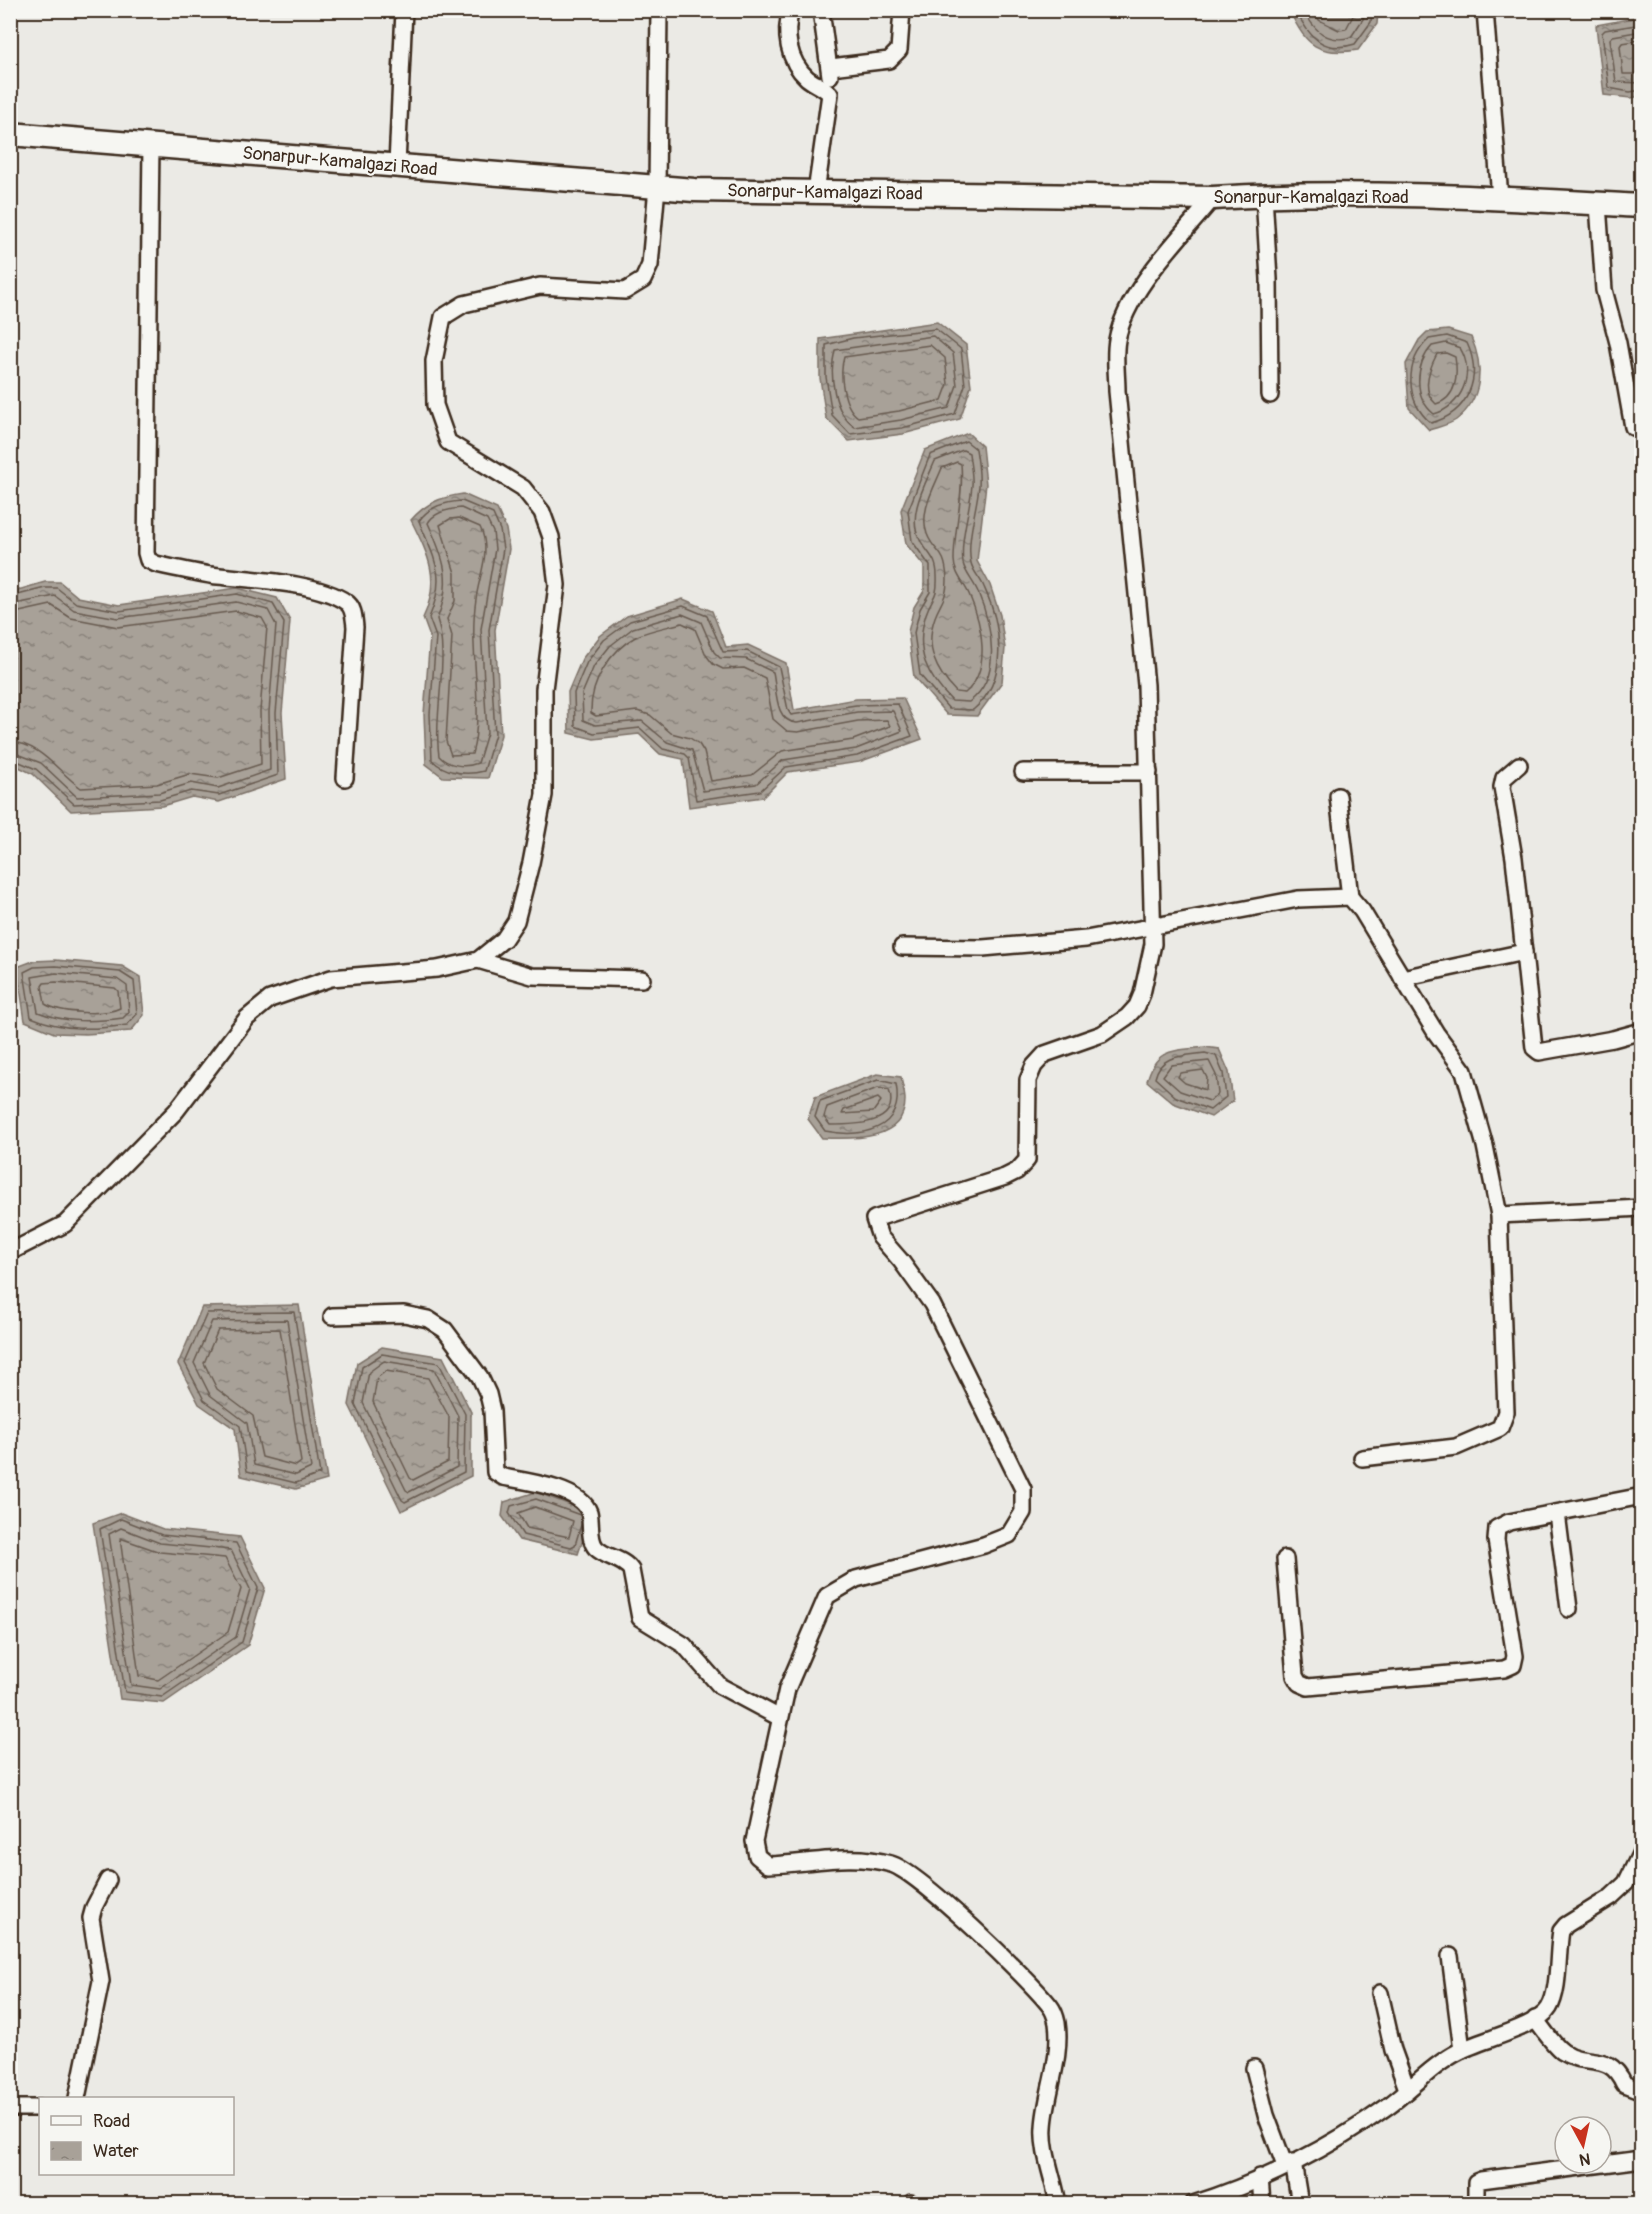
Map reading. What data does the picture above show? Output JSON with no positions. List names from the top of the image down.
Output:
{
  "streets": {
    "main road": ["Sonarpur-Kamalgazi Road"]
  },
  "legend": ["Road", "Water"],
  "north": "bottom"
}
